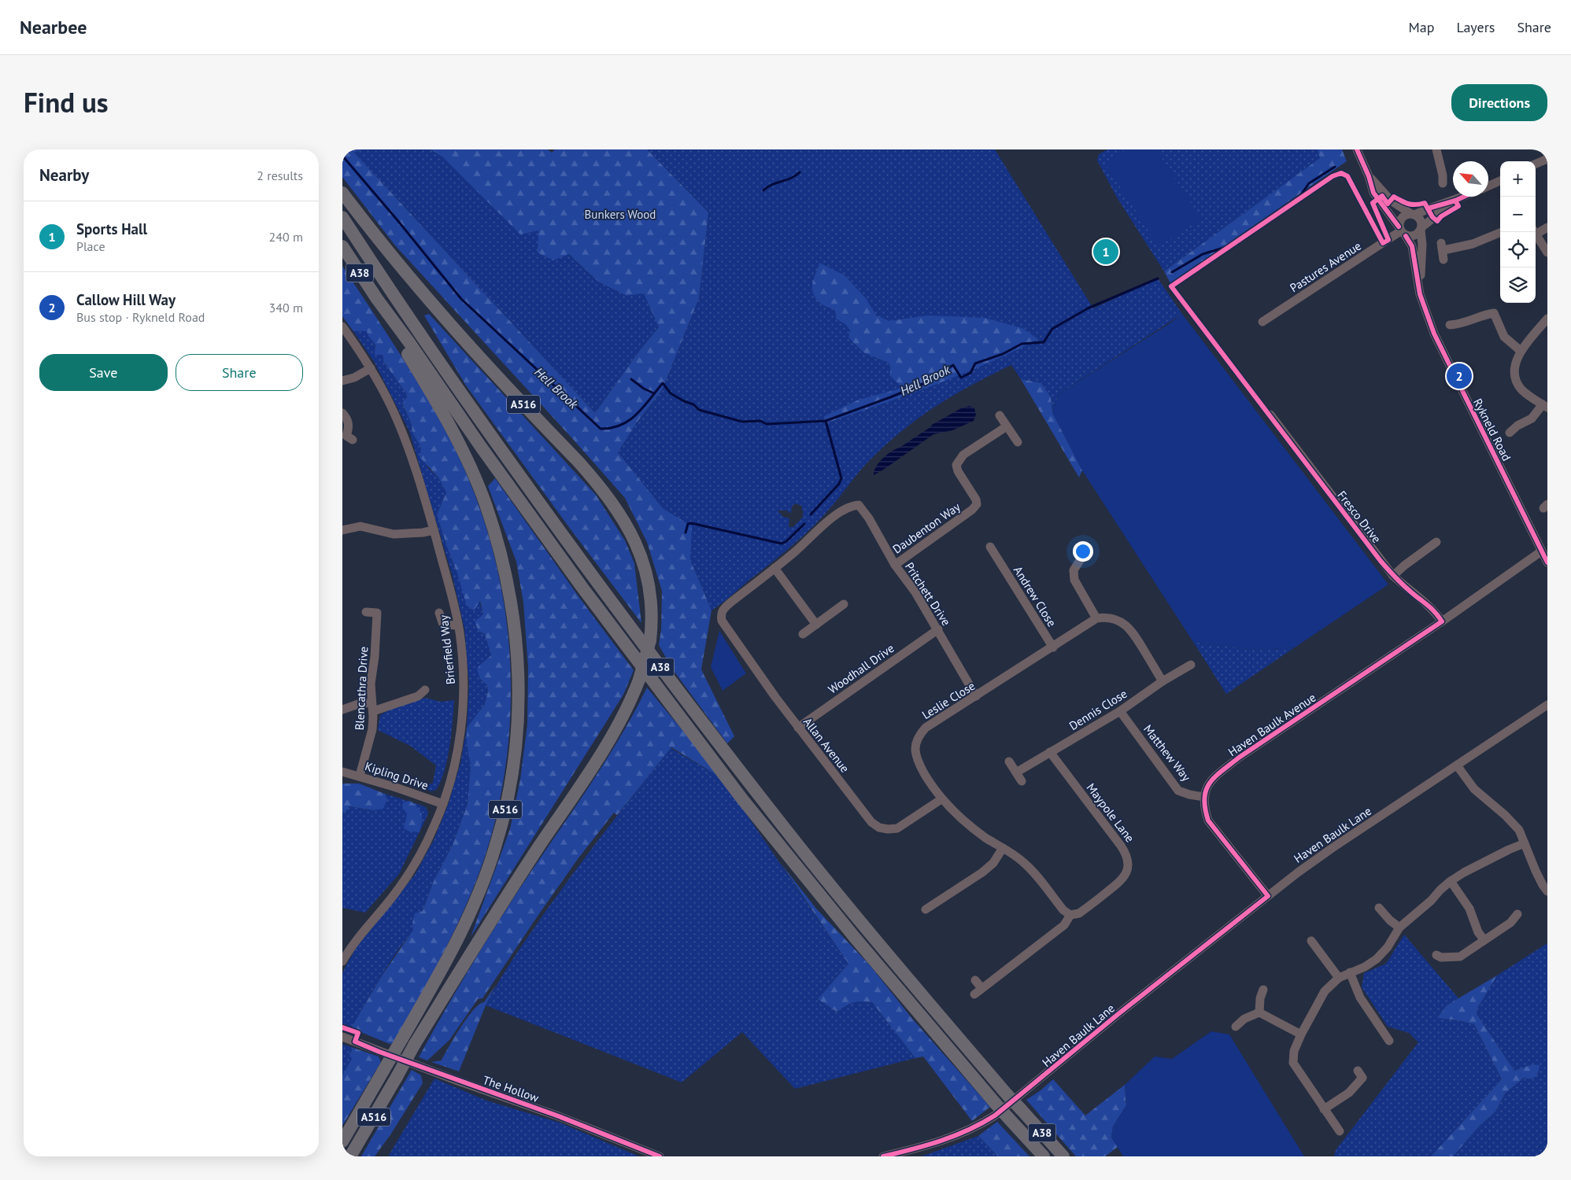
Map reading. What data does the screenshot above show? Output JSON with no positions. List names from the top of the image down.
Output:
{
  "streets": {
    "highway": ["A38", "A516"],
    "street": [
      "Pastures Avenue",
      "Rykneld Road",
      "Fresco Drive",
      "Daubenton Way",
      "Pritchett Drive",
      "Andrew Close",
      "Brierfield Way",
      "Woodhall Drive",
      "Blencathra Drive",
      "Leslie Close",
      "Dennis Close",
      "Haven Baulk Avenue",
      "Allan Avenue",
      "Matthew Way",
      "Kipling Drive",
      "Maypole Lane",
      "Haven Baulk Lane",
      "The Hollow"
    ]
  },
  "crossings": [
    ["Pastures Avenue", "Rykneld Road"],
    ["A38", "A516"],
    ["Rykneld Road", "Haven Baulk Avenue"],
    ["Fresco Drive", "Haven Baulk Avenue"],
    ["Daubenton Way", "Pritchett Drive"],
    ["Pritchett Drive", "Woodhall Drive"],
    ["Pritchett Drive", "Leslie Close"],
    ["Pritchett Drive", "Allan Avenue"],
    ["Andrew Close", "Leslie Close"],
    ["Brierfield Way", "Kipling Drive"],
    ["Woodhall Drive", "Allan Avenue"],
    ["Blencathra Drive", "Kipling Drive"],
    ["Leslie Close", "Allan Avenue"],
    ["Leslie Close", "Maypole Lane"],
    ["Dennis Close", "Matthew Way"],
    ["Dennis Close", "Maypole Lane"],
    ["Haven Baulk Avenue", "Matthew Way"]
  ],
  "water": ["Hell Brook"],
  "parks": ["Bunkers Wood"],
  "north": "top left",
  "page": {
    "header": "Nearbee",
    "nav": ["Map", "Layers", "Share"],
    "title": "Find us",
    "buttons": [
      "Directions",
      ["Save", "Share"]
    ],
    "heading": ["Nearby", "2 results"],
    "map_buttons": ["+", "−"],
    "list": [
      {
        "mark": "1",
        "name": "Sports Hall",
        "note": "Place",
        "value": "240 m"
      },
      {
        "mark": "2",
        "name": "Callow Hill Way",
        "note": "Bus stop · Rykneld Road",
        "value": "340 m"
      }
    ],
    "pins": ["1", "2"]
  }
}
